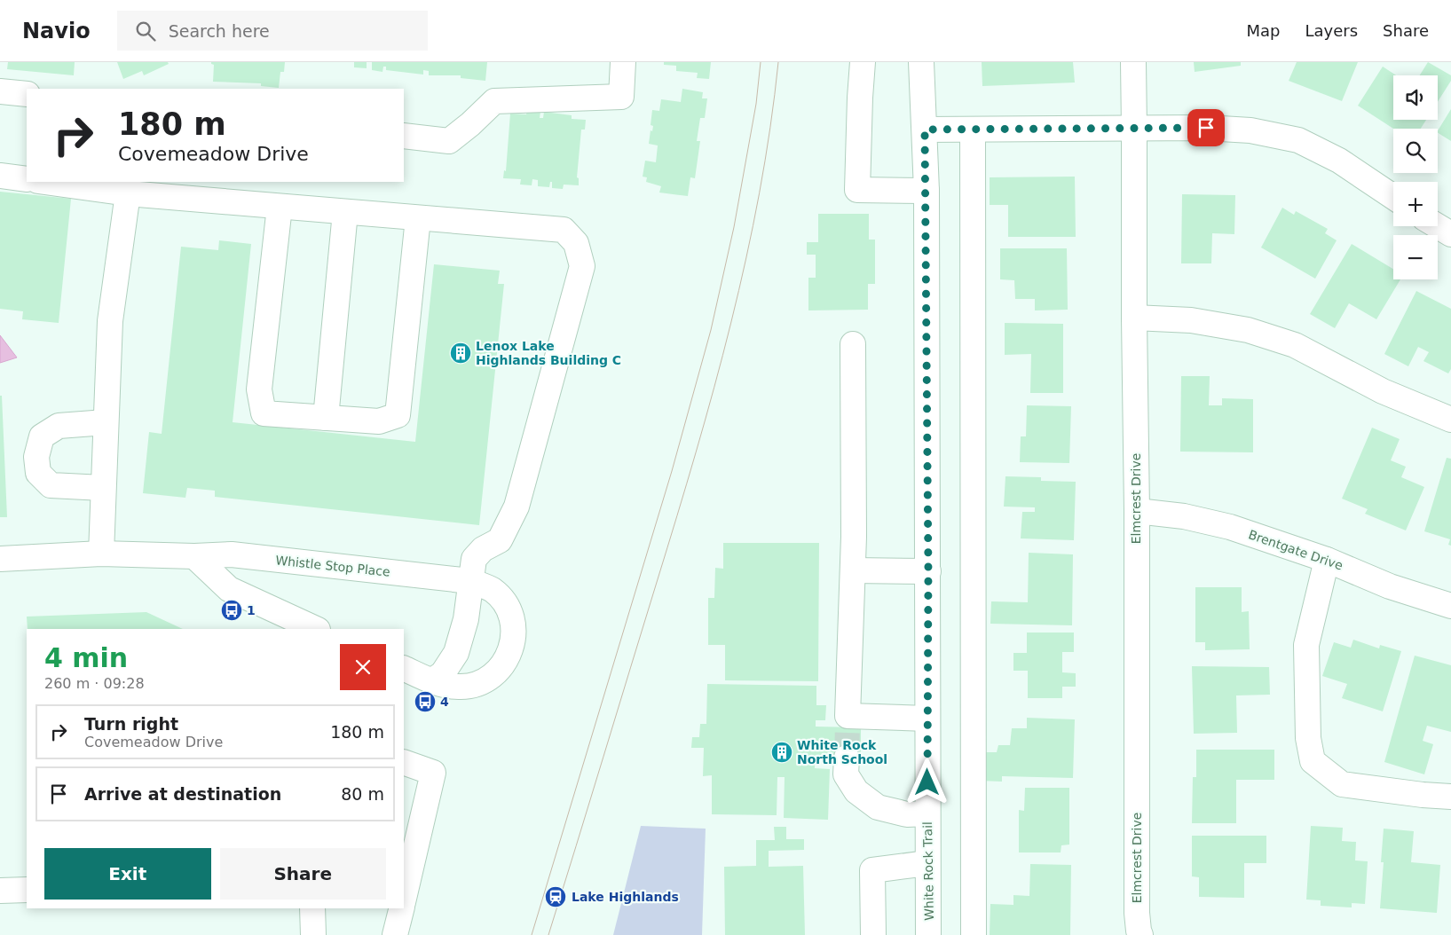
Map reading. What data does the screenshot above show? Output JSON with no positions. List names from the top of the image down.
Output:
{
  "streets": {
    "street": [
      "Elmcrest Drive",
      "Brentgate Drive",
      "Whistle Stop Place",
      "White Rock Trail"
    ]
  },
  "crossings": [
    ["Elmcrest Drive", "Brentgate Drive"]
  ],
  "places": {
    "building": ["Lenox Lake Highlands Building C", "White Rock North School"],
    "bus stop": ["1", "4"],
    "station": ["Lake Highlands"]
  },
  "page": {
    "header": "Navio",
    "search": "Search here",
    "nav": ["Map", "Layers", "Share"],
    "map_buttons": ["+", "−"],
    "turn": ["180 m", "Covemeadow Drive"],
    "heading": ["4 min", "260 m · 09:28"],
    "list": [
      {
        "name": "Turn right",
        "note": "Covemeadow Drive",
        "value": "180 m"
      },
      {
        "name": "Arrive at destination",
        "value": "80 m"
      }
    ],
    "buttons": ["Exit", "Share"]
  }
}
